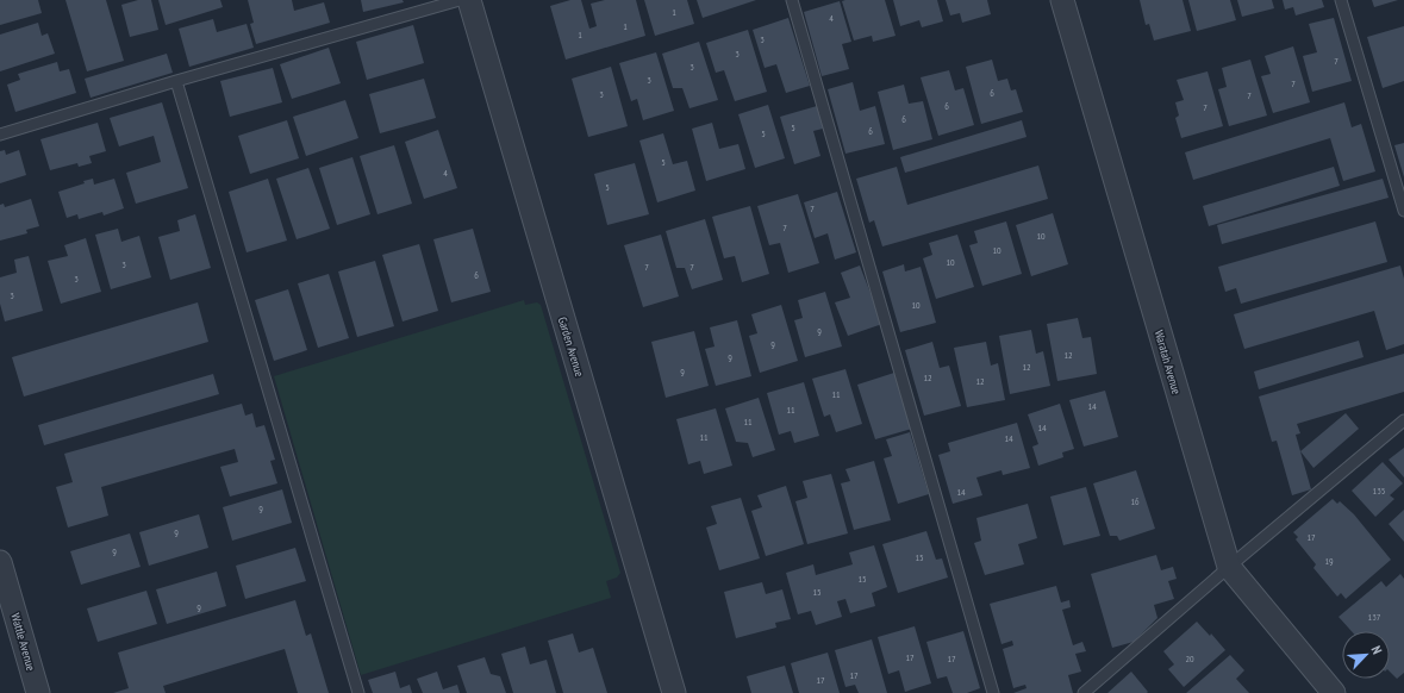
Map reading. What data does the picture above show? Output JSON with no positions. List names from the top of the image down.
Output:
{
  "streets": {
    "street": ["Garden Avenue", "Waratah Avenue", "Wattle Avenue"]
  },
  "house_numbers": [
    "1",
    "4",
    "1",
    "1",
    "3",
    "3",
    "7",
    "3",
    "3",
    "7",
    "6",
    "3",
    "7",
    "6",
    "7",
    "6",
    "5",
    "6",
    "5",
    "5",
    "4",
    "5",
    "7",
    "7",
    "10",
    "10",
    "10",
    "3",
    "7",
    "7",
    "6",
    "3",
    "3",
    "10",
    "9",
    "9",
    "12",
    "9",
    "12",
    "9",
    "12",
    "12",
    "11",
    "14",
    "11",
    "11",
    "14",
    "11",
    "14",
    "135",
    "14",
    "16",
    "9",
    "9",
    "17",
    "9",
    "15",
    "19",
    "15",
    "15",
    "9",
    "137",
    "17",
    "17",
    "20",
    "17",
    "17"
  ],
  "north": "top right"
}
